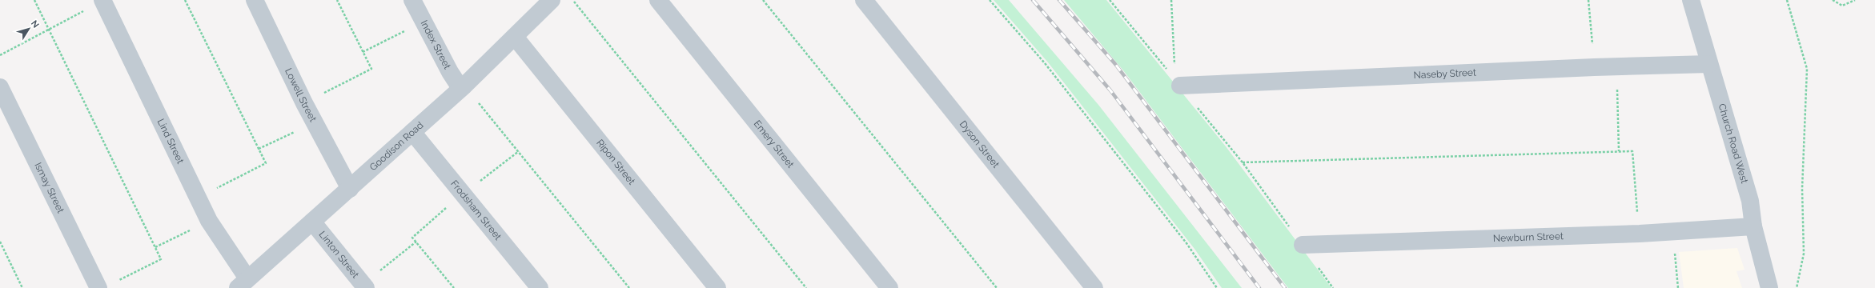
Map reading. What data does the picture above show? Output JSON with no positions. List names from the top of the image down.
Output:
{
  "streets": {
    "street": [
      "Index Street",
      "Naseby Street",
      "Lowell Street",
      "Lind Street",
      "Church Road West",
      "Emery Street",
      "Dyson Street",
      "Goodison Road",
      "Ripon Street",
      "Ismay Street",
      "Frodsham Street",
      "Newburn Street",
      "Linton Street"
    ]
  },
  "crossings": [
    ["Index Street", "Goodison Road"],
    ["Naseby Street", "Church Road West"],
    ["Lowell Street", "Goodison Road"],
    ["Lind Street", "Goodison Road"],
    ["Church Road West", "Newburn Street"],
    ["Goodison Road", "Ripon Street"],
    ["Goodison Road", "Frodsham Street"],
    ["Goodison Road", "Linton Street"]
  ],
  "north": "top right"
}
